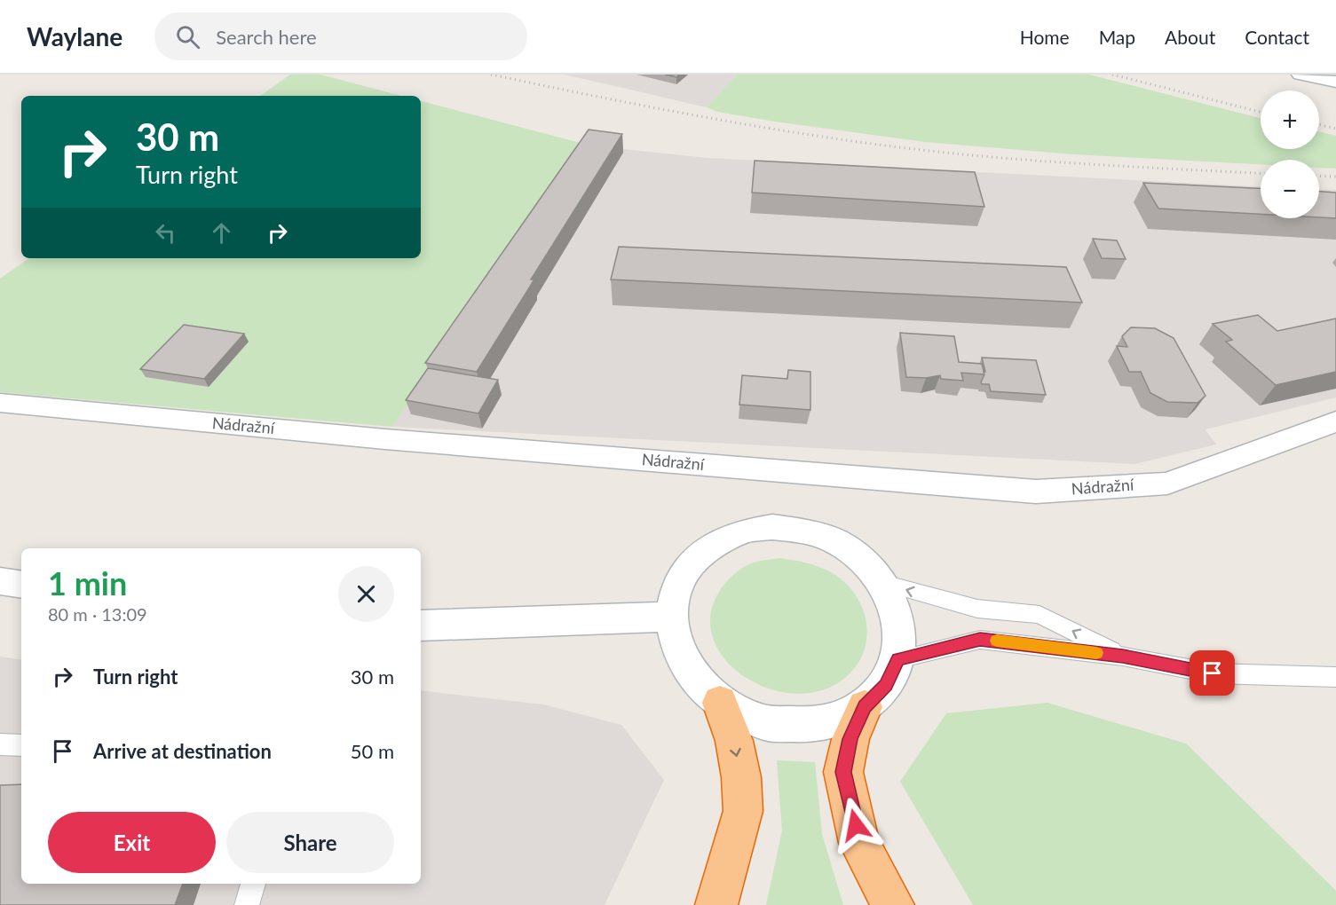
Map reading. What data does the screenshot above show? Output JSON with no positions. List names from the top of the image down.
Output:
{
  "streets": {
    "street": ["Nádražní"]
  },
  "page": {
    "header": "Waylane",
    "search": "Search here",
    "nav": [
      "Home",
      "Map",
      "About",
      "Contact"
    ],
    "map_buttons": ["+", "−"],
    "turn": ["30 m", "Turn right"],
    "heading": ["1 min", "80 m · 13:09"],
    "list": [
      {
        "name": "Turn right",
        "value": "30 m"
      },
      {
        "name": "Arrive at destination",
        "value": "50 m"
      }
    ],
    "buttons": ["Exit", "Share"]
  }
}
